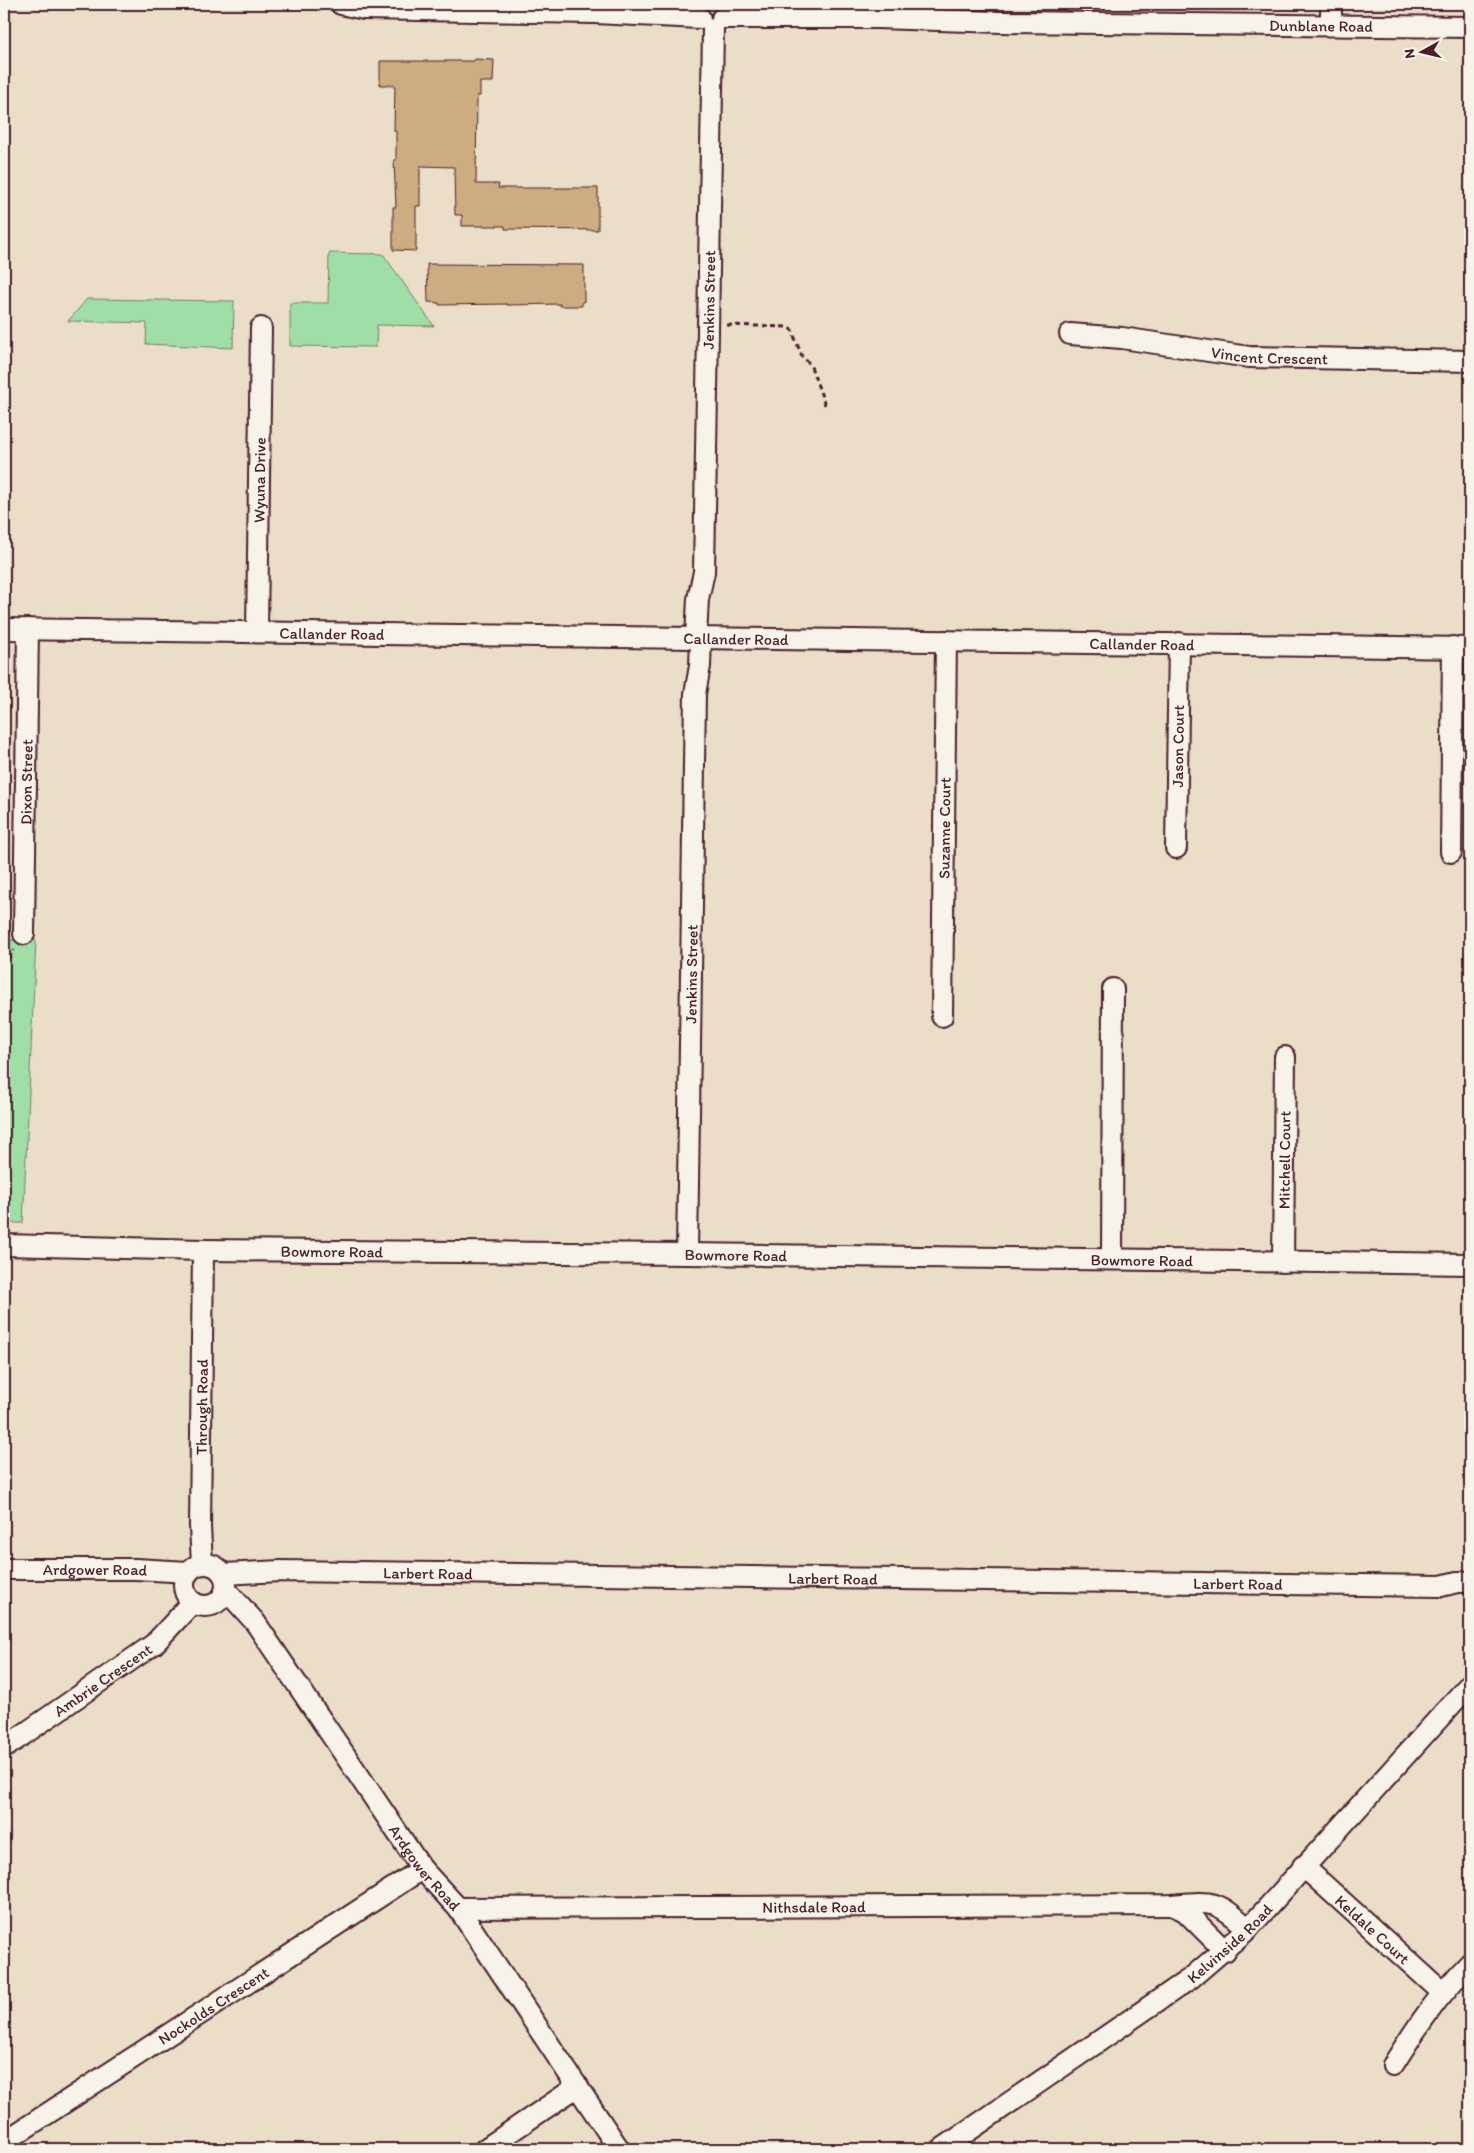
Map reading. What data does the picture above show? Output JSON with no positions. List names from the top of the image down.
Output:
{
  "streets": {
    "street": [
      "Dunblane Road",
      "Jenkins Street",
      "Vincent Crescent",
      "Wyuna Drive",
      "Callander Road",
      "Jason Court",
      "Dixon Street",
      "Suzanne Court",
      "Mitchell Court",
      "Bowmore Road",
      "Through Road",
      "Ardgower Road",
      "Larbert Road",
      "Ambrie Crescent",
      "Nithsdale Road",
      "Keldale Court",
      "Kelvinside Road",
      "Nockolds Crescent"
    ]
  },
  "crossings": [
    ["Dunblane Road", "Jenkins Street"],
    ["Jenkins Street", "Callander Road"],
    ["Jenkins Street", "Bowmore Road"],
    ["Wyuna Drive", "Callander Road"],
    ["Callander Road", "Jason Court"],
    ["Callander Road", "Dixon Street"],
    ["Callander Road", "Suzanne Court"],
    ["Mitchell Court", "Bowmore Road"],
    ["Bowmore Road", "Through Road"],
    ["Through Road", "Ardgower Road"],
    ["Through Road", "Larbert Road"],
    ["Through Road", "Ambrie Crescent"],
    ["Ardgower Road", "Larbert Road"],
    ["Ardgower Road", "Ambrie Crescent"],
    ["Ardgower Road", "Nithsdale Road"],
    ["Ardgower Road", "Nockolds Crescent"],
    ["Larbert Road", "Ambrie Crescent"],
    ["Nithsdale Road", "Kelvinside Road"],
    ["Keldale Court", "Kelvinside Road"]
  ],
  "north": "left"
}
